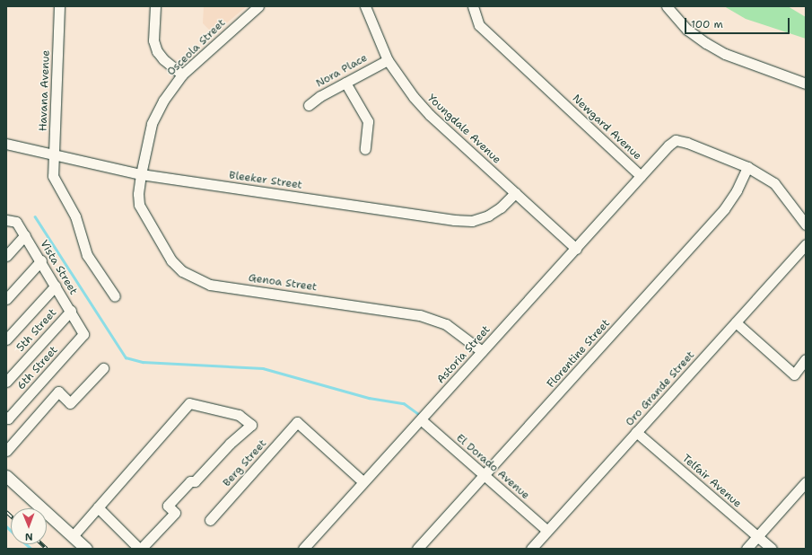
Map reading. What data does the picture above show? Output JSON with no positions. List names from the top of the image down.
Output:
{
  "streets": {
    "street": [
      "Osceola Street",
      "Nora Place",
      "Havana Avenue",
      "Newgard Avenue",
      "Youngdale Avenue",
      "Bleeker Street",
      "Vista Street",
      "Genoa Street",
      "5th Street",
      "Florentine Street",
      "Astoria Street",
      "6th Street",
      "Oro Grande Street",
      "Berg Street",
      "El Dorado Avenue",
      "Telfair Avenue"
    ]
  },
  "crossings": [
    ["Osceola Street", "Bleeker Street"],
    ["Osceola Street", "Genoa Street"],
    ["Nora Place", "Youngdale Avenue"],
    ["Havana Avenue", "Bleeker Street"],
    ["Newgard Avenue", "Florentine Street"],
    ["Newgard Avenue", "Astoria Street"],
    ["Youngdale Avenue", "Bleeker Street"],
    ["Youngdale Avenue", "Astoria Street"],
    ["Bleeker Street", "Genoa Street"],
    ["Vista Street", "5th Street"],
    ["Vista Street", "6th Street"],
    ["Genoa Street", "Astoria Street"],
    ["Florentine Street", "El Dorado Avenue"],
    ["Astoria Street", "Berg Street"],
    ["Astoria Street", "El Dorado Avenue"],
    ["Oro Grande Street", "El Dorado Avenue"],
    ["Oro Grande Street", "Telfair Avenue"]
  ],
  "scale_bar": "100 m",
  "north": "bottom"
}
